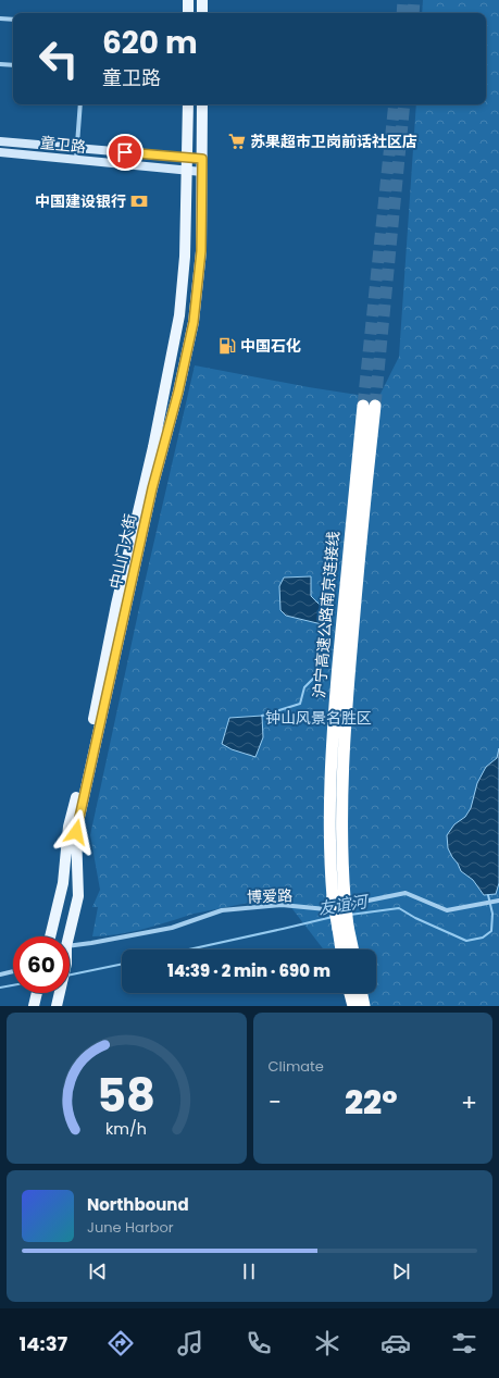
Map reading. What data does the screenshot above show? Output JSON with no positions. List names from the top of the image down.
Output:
{
  "streets": {
    "highway": ["沪宁高速公路南京连接线"],
    "main road": ["中山门大街"],
    "street": ["童卫路", "博爱路"]
  },
  "crossings": [
    ["童卫路", "中山门大街"]
  ],
  "water": ["友谊河"],
  "parks": ["钟山风景名胜区"],
  "places": {
    "supermarket": ["苏果超市卫岗前话社区店"],
    "bank": ["中国建设银行"],
    "fuel station": ["中国石化"]
  },
  "page": {
    "turn": ["620 m", "童卫路"],
    "limit": "60",
    "trip": "14:39 · 2 min · 690 m",
    "tile": "Climate",
    "heat": ["−", "22°", "+"],
    "song": ["Northbound", "June Harbor"],
    "tabs": "14:37",
    "gauge": ["58", "km/h"]
  }
}
